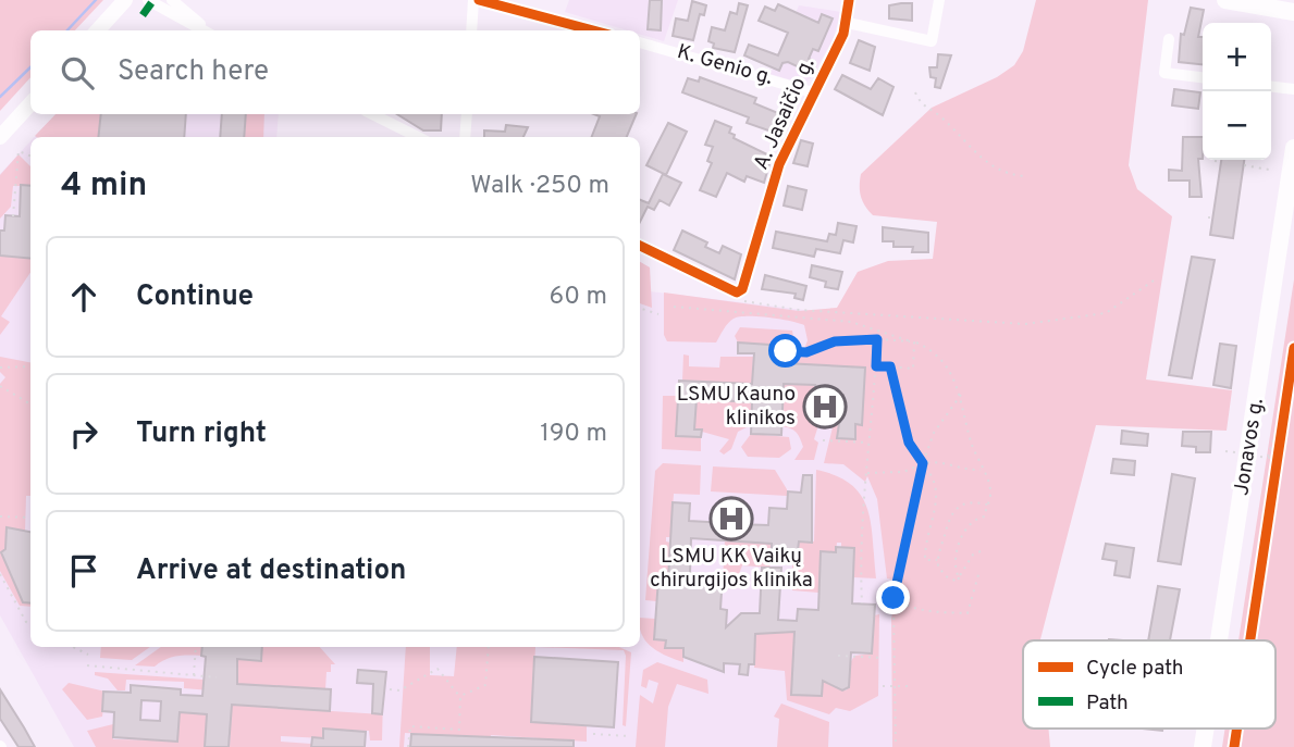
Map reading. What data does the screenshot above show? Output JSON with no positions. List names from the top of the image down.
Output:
{
  "streets": {
    "main road": ["Jonavos g."],
    "street": ["K. Genio g.", "A. Jasaičio g."]
  },
  "crossings": [
    ["K. Genio g.", "A. Jasaičio g."]
  ],
  "places": {
    "hospital": ["LSMU Kauno klinikos", "LSMU KK Vaikų chirurgijos klinika"]
  },
  "legend": ["Cycle path", "Path"],
  "page": {
    "map_buttons": ["+", "−"],
    "search": "Search here",
    "heading": ["4 min", "Walk · 250 m"],
    "list": [
      ["Continue", "60 m"],
      ["Turn right", "190 m"],
      "Arrive at destination"
    ]
  }
}
